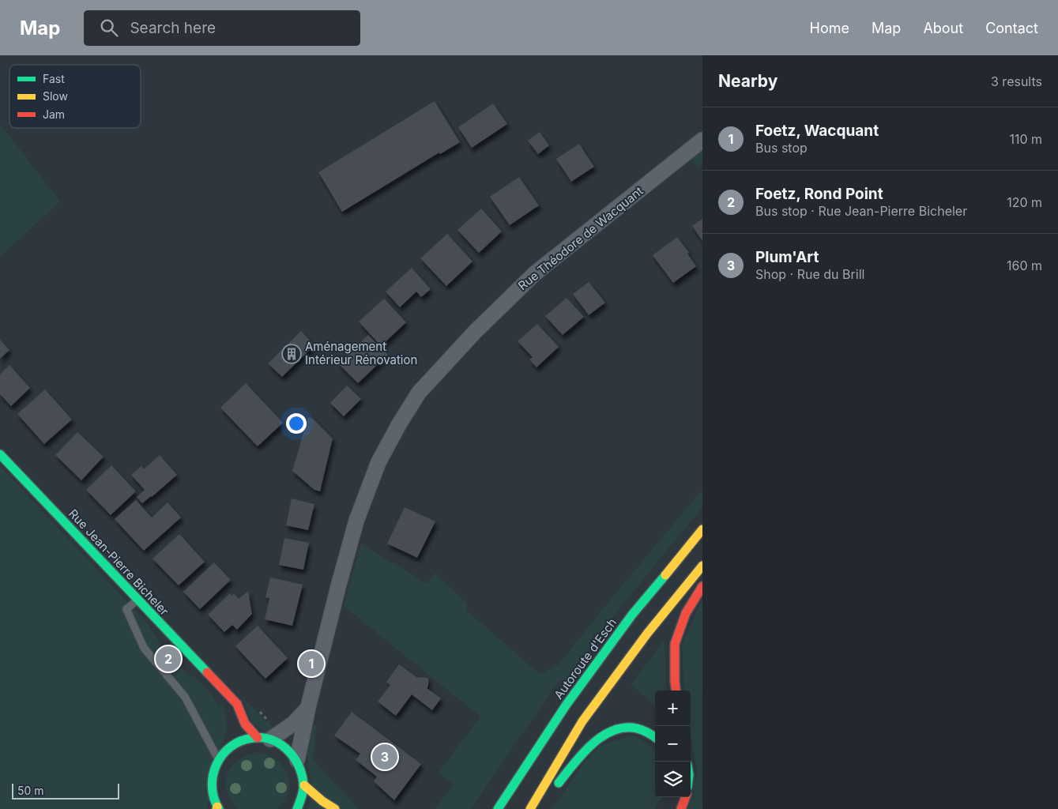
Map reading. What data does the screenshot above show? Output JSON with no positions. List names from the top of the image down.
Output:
{
  "streets": {
    "main road": ["Rue Jean-Pierre Bicheler", "Autoroute d'Esch"],
    "street": ["Rue Théodore de Wacquant"]
  },
  "crossings": [
    ["Rue Théodore de Wacquant", "Rue Jean-Pierre Bicheler"]
  ],
  "places": {
    "building": ["Aménagement Intérieur Rénovation"]
  },
  "legend": ["Fast", "Slow", "Jam"],
  "scale_bar": "50 m",
  "page": {
    "header": "Map",
    "search": "Search here",
    "nav": [
      "Home",
      "Map",
      "About",
      "Contact"
    ],
    "heading": ["Nearby", "3 results"],
    "list": [
      {
        "mark": "1",
        "name": "Foetz, Wacquant",
        "note": "Bus stop",
        "value": "110 m"
      },
      {
        "mark": "2",
        "name": "Foetz, Rond Point",
        "note": "Bus stop · Rue Jean-Pierre Bicheler",
        "value": "120 m"
      },
      {
        "mark": "3",
        "name": "Plum'Art",
        "note": "Shop · Rue du Brill",
        "value": "160 m"
      }
    ],
    "pins": ["2", "1", "3"],
    "map_buttons": ["+", "−"],
    "scale": "50 m"
  }
}
